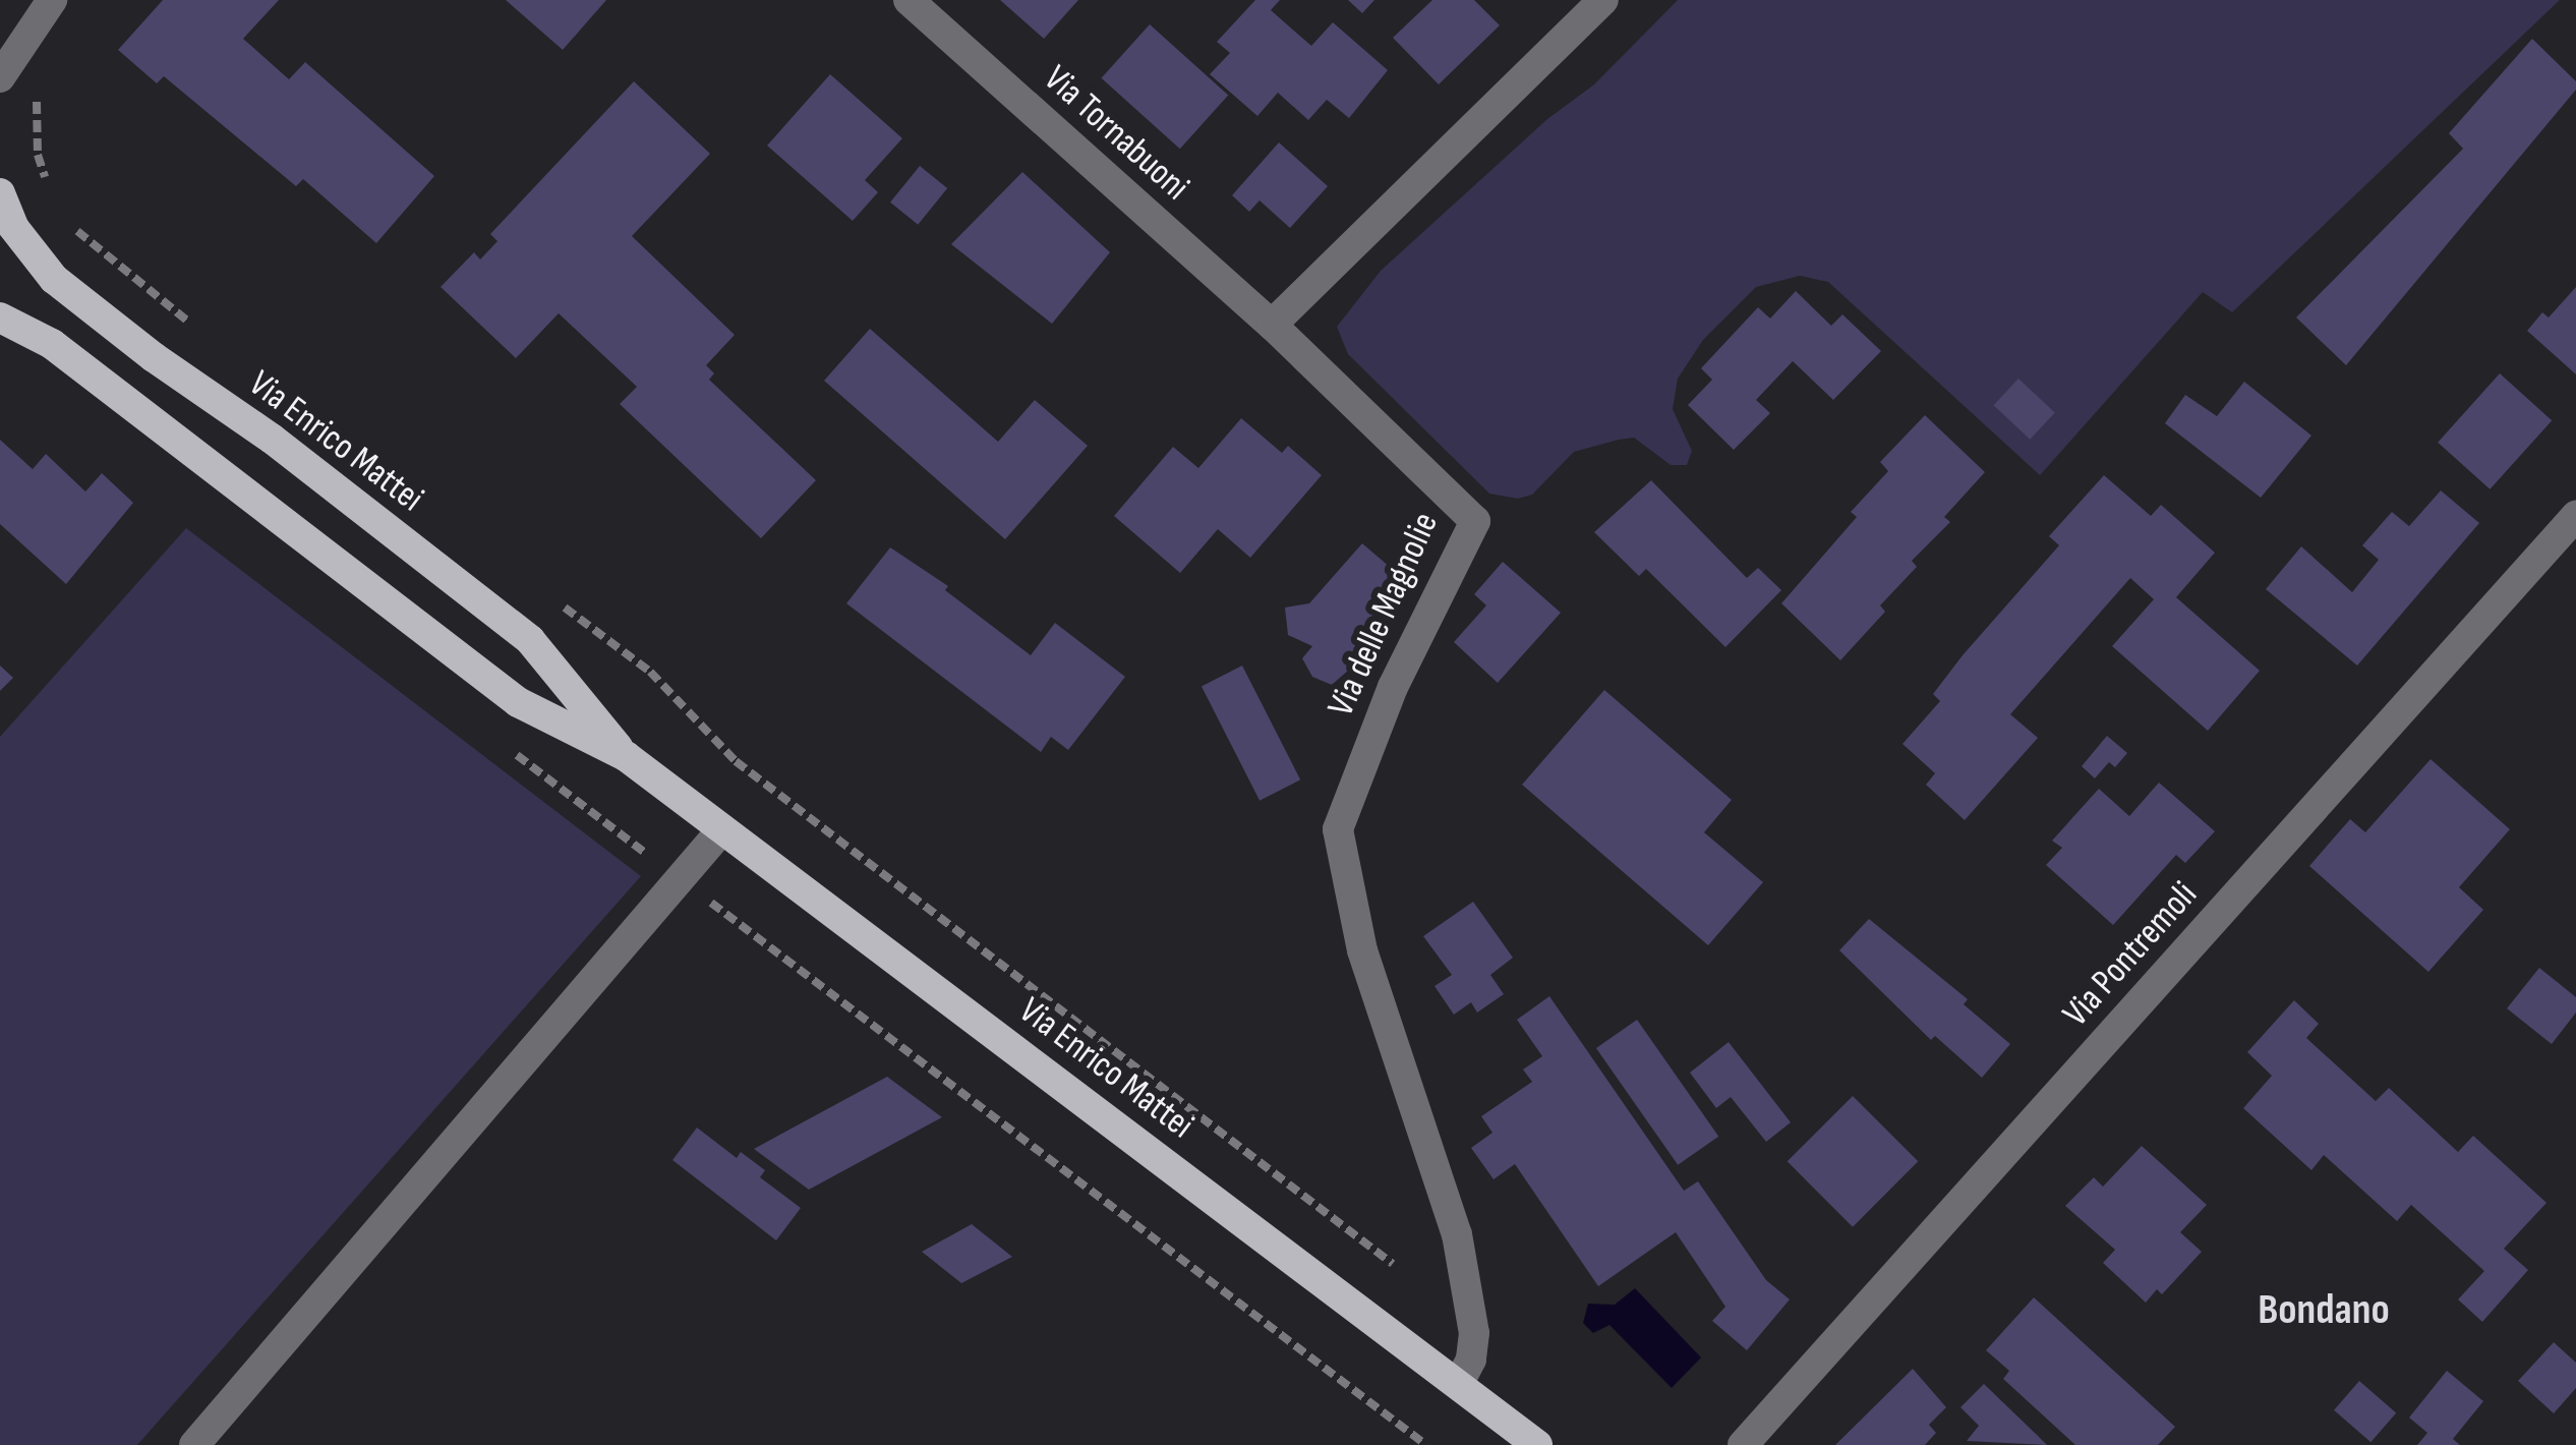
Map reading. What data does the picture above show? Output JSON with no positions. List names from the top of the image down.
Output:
{
  "streets": {
    "main road": ["Via Enrico Mattei"],
    "street": ["Via Tornabuoni", "Via delle Magnolie", "Via Pontremoli"]
  },
  "crossings": [
    ["Via Tornabuoni", "Via delle Magnolie"],
    ["Via Enrico Mattei", "Via delle Magnolie"]
  ],
  "districts": ["Bondano"]
}
